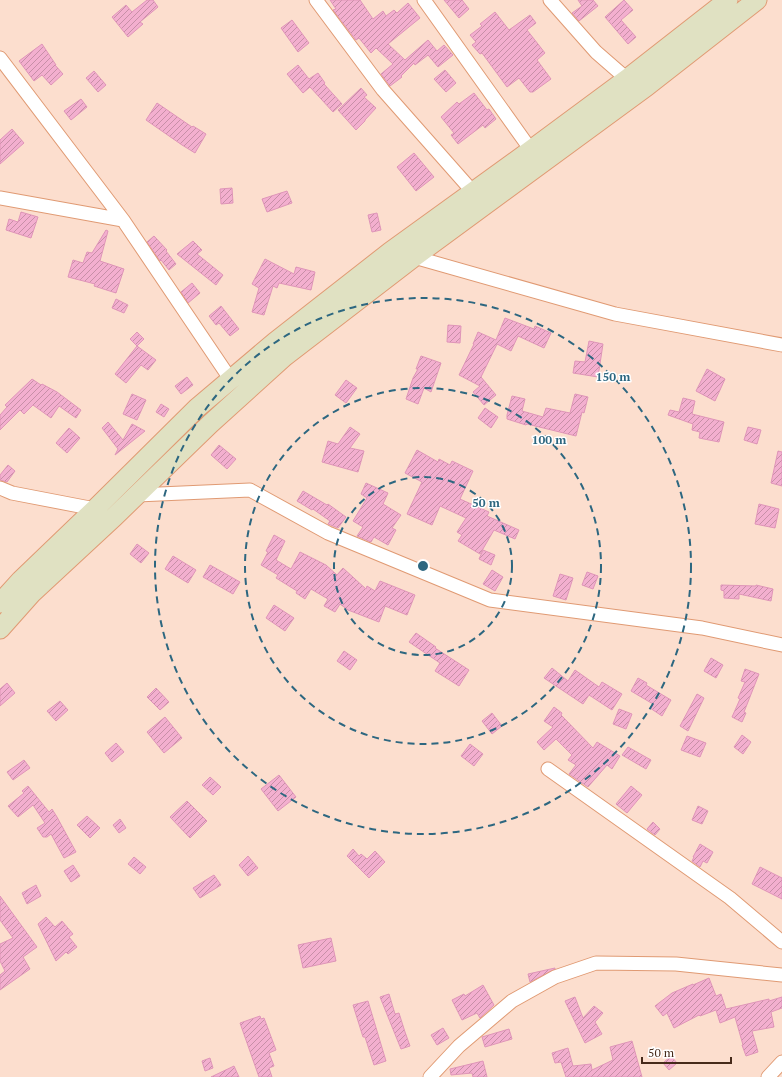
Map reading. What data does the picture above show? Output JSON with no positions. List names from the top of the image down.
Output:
{
  "scale_bar": "50 m",
  "rings": ["150 m", "100 m", "50 m"]
}
